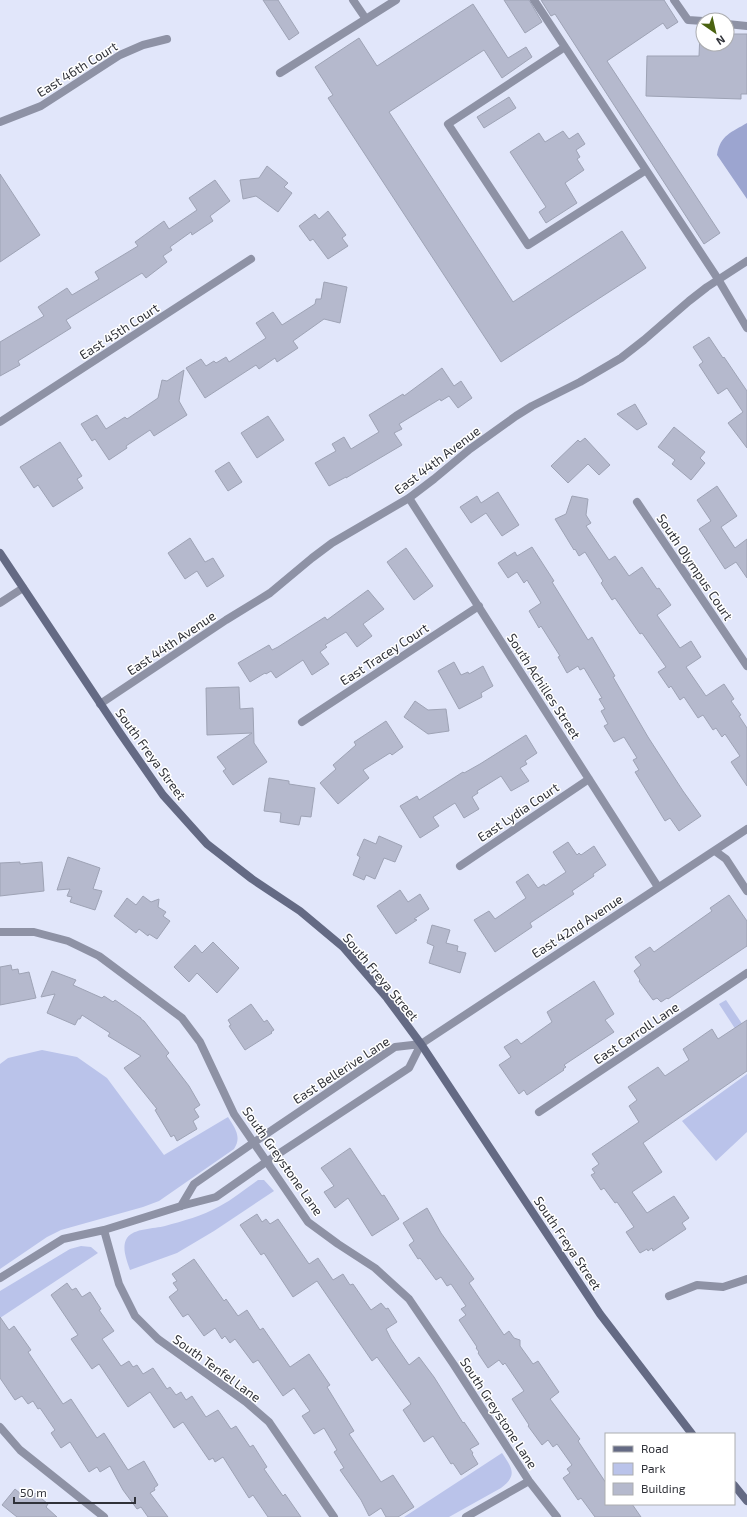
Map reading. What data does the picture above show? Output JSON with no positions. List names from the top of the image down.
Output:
{
  "streets": {
    "main road": ["South Freya Street"],
    "street": [
      "East 46th Court",
      "East 45th Court",
      "East 44th Avenue",
      "South Olympus Court",
      "East Tracey Court",
      "South Achilles Street",
      "East Lydia Court",
      "East 42nd Avenue",
      "East Carroll Lane",
      "East Bellerive Lane",
      "South Greystone Lane",
      "South Tenfel Lane"
    ]
  },
  "crossings": [
    ["East 44th Avenue", "South Achilles Street"],
    ["East 44th Avenue", "South Freya Street"],
    ["East Tracey Court", "South Achilles Street"],
    ["South Achilles Street", "East Lydia Court"],
    ["South Achilles Street", "East 42nd Avenue"],
    ["South Freya Street", "East 42nd Avenue"],
    ["South Freya Street", "East Bellerive Lane"],
    ["East 42nd Avenue", "East Bellerive Lane"],
    ["East Bellerive Lane", "South Greystone Lane"]
  ],
  "legend": ["Road", "Park", "Building"],
  "scale_bar": "50 m",
  "north": "bottom right"
}
